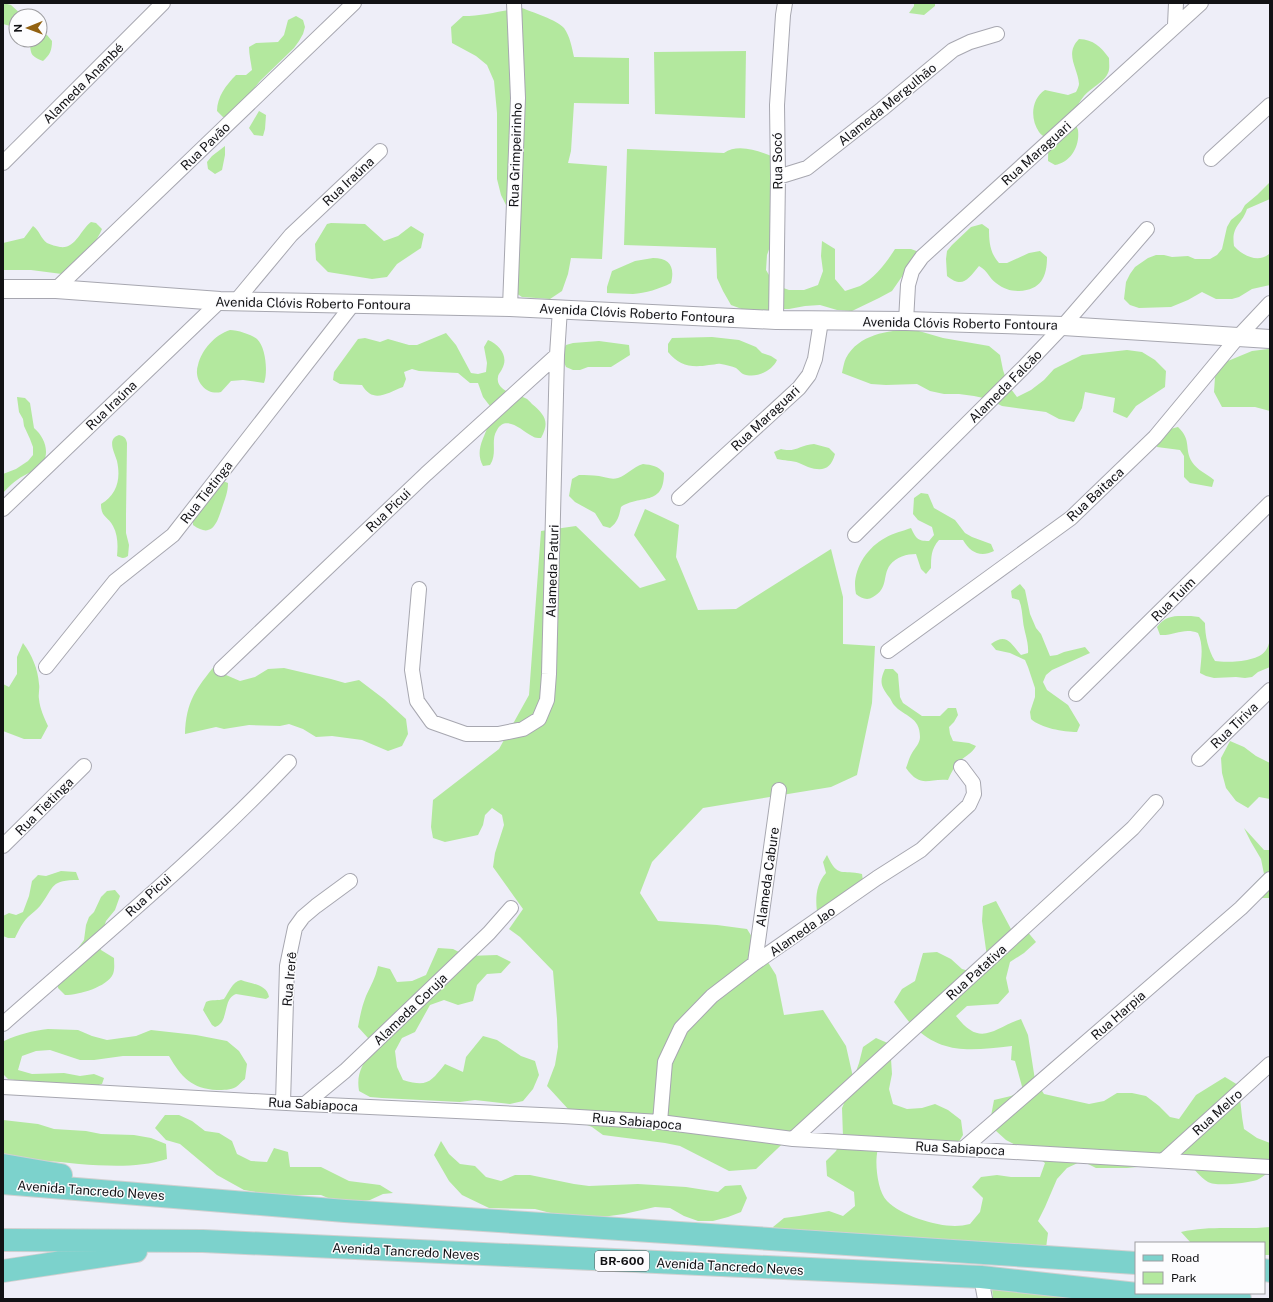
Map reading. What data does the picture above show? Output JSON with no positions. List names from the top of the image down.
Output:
{
  "streets": {
    "main road": ["Avenida Tancredo Neves", "BR-600"],
    "street": [
      "Alameda Anambé",
      "Alameda Mergulhão",
      "Rua Pavão",
      "Rua Maraguari",
      "Rua Grimpeirinho",
      "Rua Socó",
      "Rua Iraúna",
      "Avenida Clóvis Roberto Fontoura",
      "Alameda Falcão",
      "Rua Tietinga",
      "Rua Baitaca",
      "Rua Picui",
      "Alameda Paturi",
      "Rua Tuim",
      "Rua Tiriva",
      "Alameda Cabure",
      "Alameda Jao",
      "Rua Patativa",
      "Rua Irerê",
      "Alameda Coruja",
      "Rua Harpia",
      "Rua Sabiapoca",
      "Rua Melro"
    ]
  },
  "crossings": [
    ["Alameda Mergulhão", "Rua Socó"],
    ["Rua Pavão", "Avenida Clóvis Roberto Fontoura"],
    ["Rua Maraguari", "Avenida Clóvis Roberto Fontoura"],
    ["Rua Grimpeirinho", "Avenida Clóvis Roberto Fontoura"],
    ["Rua Socó", "Avenida Clóvis Roberto Fontoura"],
    ["Rua Iraúna", "Avenida Clóvis Roberto Fontoura"],
    ["Avenida Clóvis Roberto Fontoura", "Alameda Falcão"],
    ["Avenida Clóvis Roberto Fontoura", "Rua Tietinga"],
    ["Avenida Clóvis Roberto Fontoura", "Rua Baitaca"],
    ["Avenida Clóvis Roberto Fontoura", "Alameda Paturi"],
    ["Rua Picui", "Alameda Paturi"],
    ["Alameda Cabure", "Alameda Jao"],
    ["Alameda Jao", "Rua Sabiapoca"],
    ["Rua Patativa", "Rua Sabiapoca"],
    ["Rua Irerê", "Rua Sabiapoca"],
    ["Alameda Coruja", "Rua Sabiapoca"],
    ["Rua Harpia", "Rua Sabiapoca"],
    ["Rua Sabiapoca", "Rua Melro"]
  ],
  "legend": ["Road", "Park"],
  "north": "left"
}
